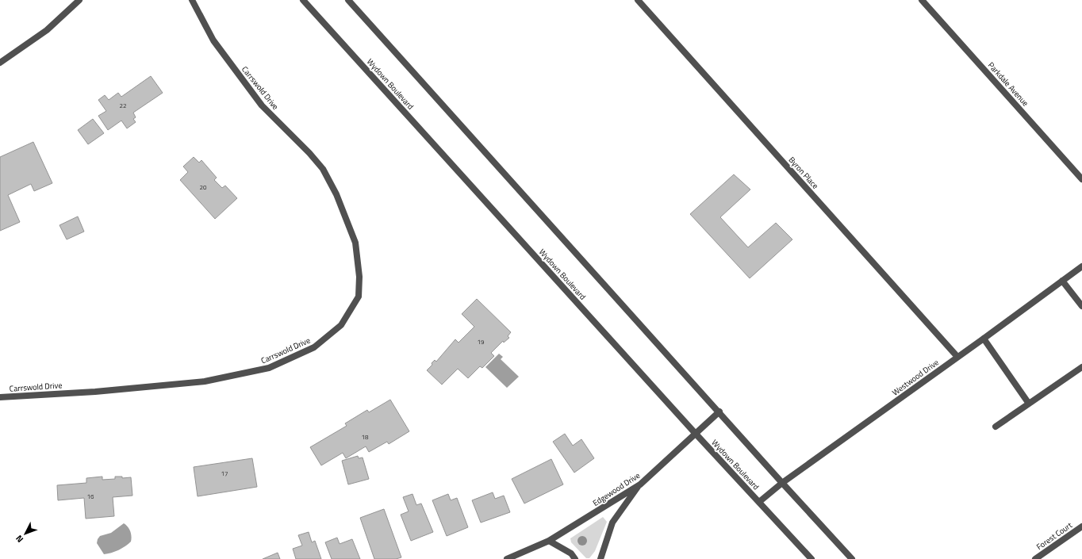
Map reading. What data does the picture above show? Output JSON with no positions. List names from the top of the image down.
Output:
{
  "streets": {
    "street": [
      "Wydown Boulevard",
      "Parkdale Avenue",
      "Carrswold Drive",
      "Byron Place",
      "Westwood Drive",
      "Edgewood Drive",
      "Forest Court"
    ]
  },
  "crossings": [
    ["Wydown Boulevard", "Westwood Drive"],
    ["Wydown Boulevard", "Edgewood Drive"],
    ["Byron Place", "Westwood Drive"]
  ],
  "house_numbers": [
    "22",
    "20",
    "19",
    "18",
    "17",
    "16"
  ],
  "north": "bottom left"
}
